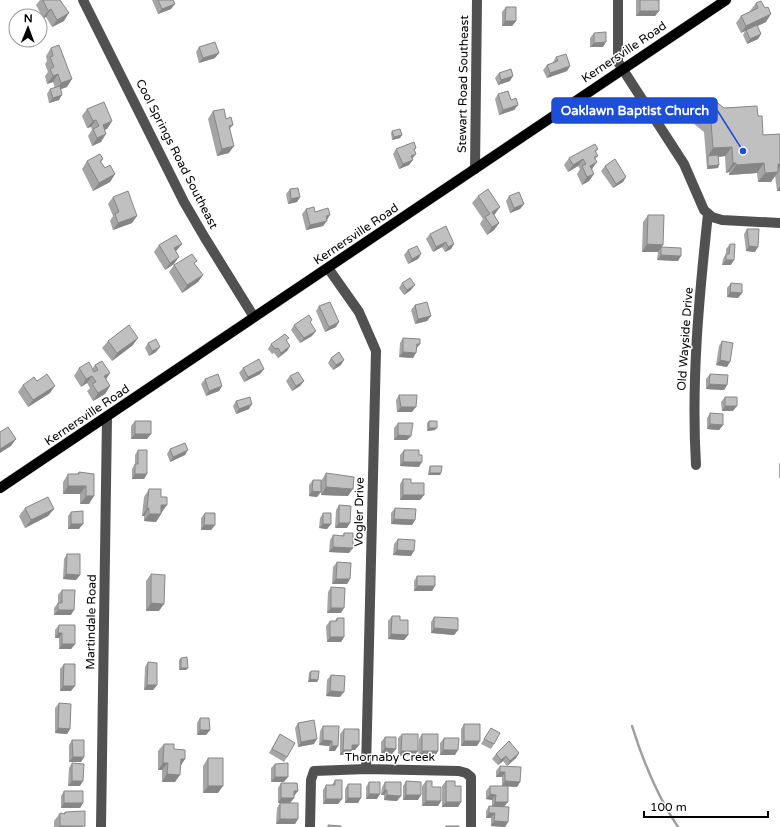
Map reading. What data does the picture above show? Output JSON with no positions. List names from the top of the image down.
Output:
{
  "streets": {
    "main road": ["Kernersville Road"],
    "street": [
      "Stewart Road Southeast",
      "Cool Springs Road Southeast",
      "Old Wayside Drive",
      "Vogler Drive",
      "Martindale Road",
      "Thornaby Creek"
    ]
  },
  "crossings": [
    ["Kernersville Road", "Stewart Road Southeast"],
    ["Kernersville Road", "Cool Springs Road Southeast"],
    ["Kernersville Road", "Vogler Drive"],
    ["Kernersville Road", "Martindale Road"],
    ["Vogler Drive", "Thornaby Creek"]
  ],
  "places": ["Oaklawn Baptist Church"],
  "scale_bar": "100 m",
  "north": "top"
}
